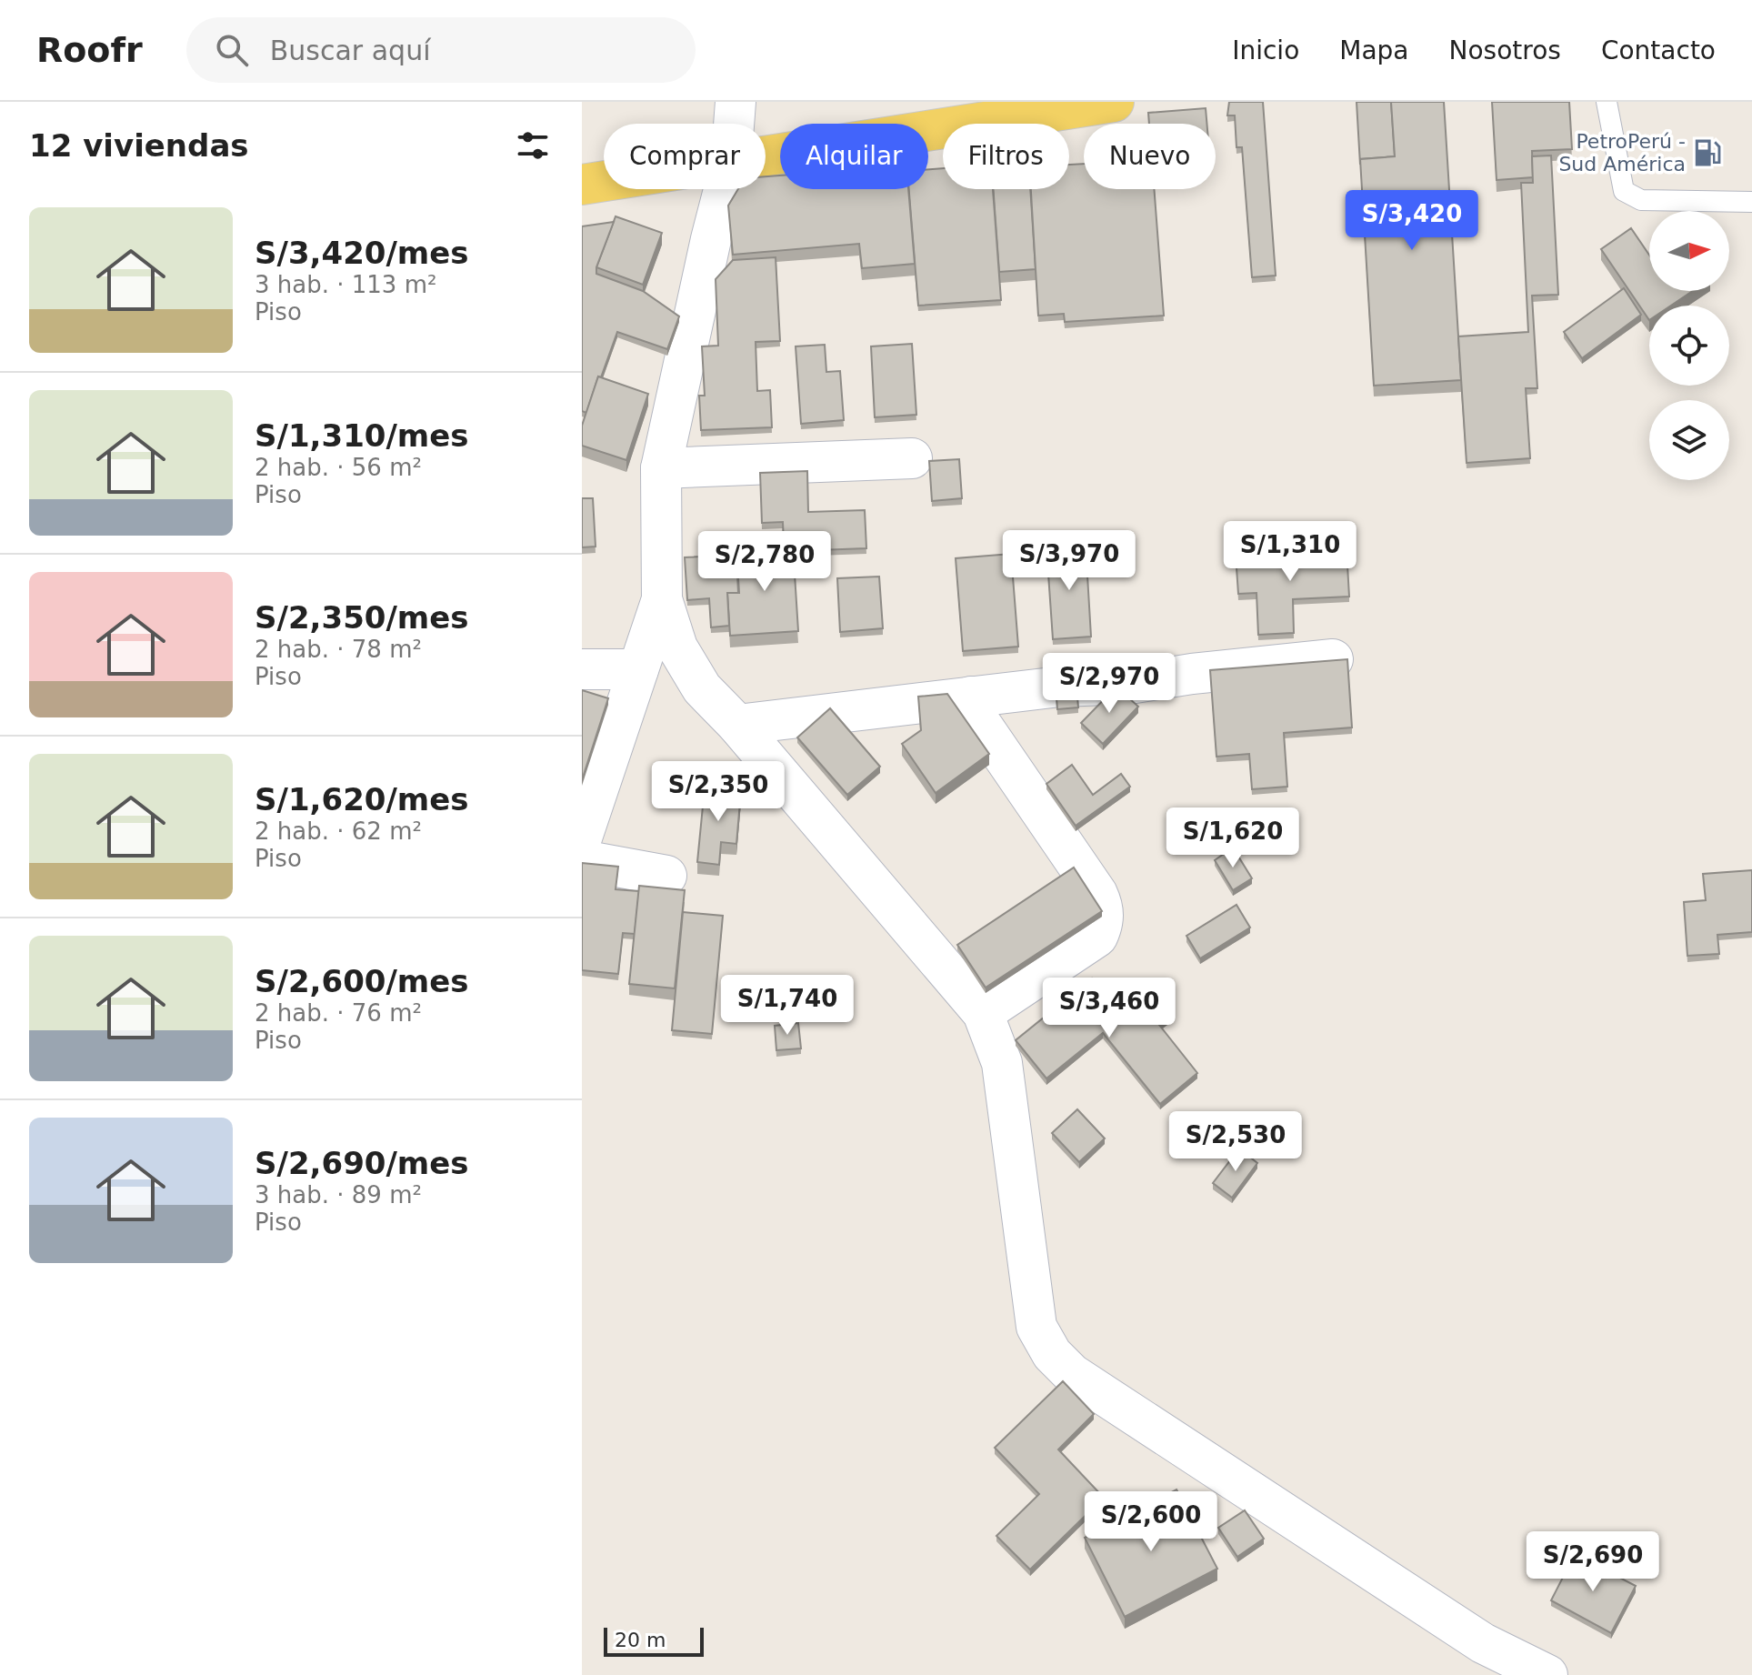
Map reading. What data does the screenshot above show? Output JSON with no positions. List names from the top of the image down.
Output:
{
  "places": {
    "fuel station": ["PetroPerú - Sud América"]
  },
  "scale_bar": "20 m",
  "north": "right",
  "page": {
    "header": "Roofr",
    "search": "Buscar aquí",
    "nav": [
      "Inicio",
      "Mapa",
      "Nosotros",
      "Contacto"
    ],
    "heading": "12 viviendas",
    "chip": [
      "Comprar",
      "Alquilar",
      "Filtros",
      "Nuevo"
    ],
    "list": [
      {
        "name": "S/3,420/mes",
        "note": "3 hab. · 113 m² · Piso"
      },
      {
        "name": "S/1,310/mes",
        "note": "2 hab. · 56 m² · Piso"
      },
      {
        "name": "S/2,350/mes",
        "note": "2 hab. · 78 m² · Piso"
      },
      {
        "name": "S/1,620/mes",
        "note": "2 hab. · 62 m² · Piso"
      },
      {
        "name": "S/2,600/mes",
        "note": "2 hab. · 76 m² · Piso"
      },
      {
        "name": "S/2,690/mes",
        "note": "3 hab. · 89 m² · Piso"
      }
    ],
    "price": [
      "S/3,420",
      "S/1,310",
      "S/3,970",
      "S/2,780",
      "S/2,970",
      "S/2,350",
      "S/1,620",
      "S/1,740",
      "S/3,460",
      "S/2,530",
      "S/2,600",
      "S/2,690"
    ],
    "scale": "20 m"
  }
}
